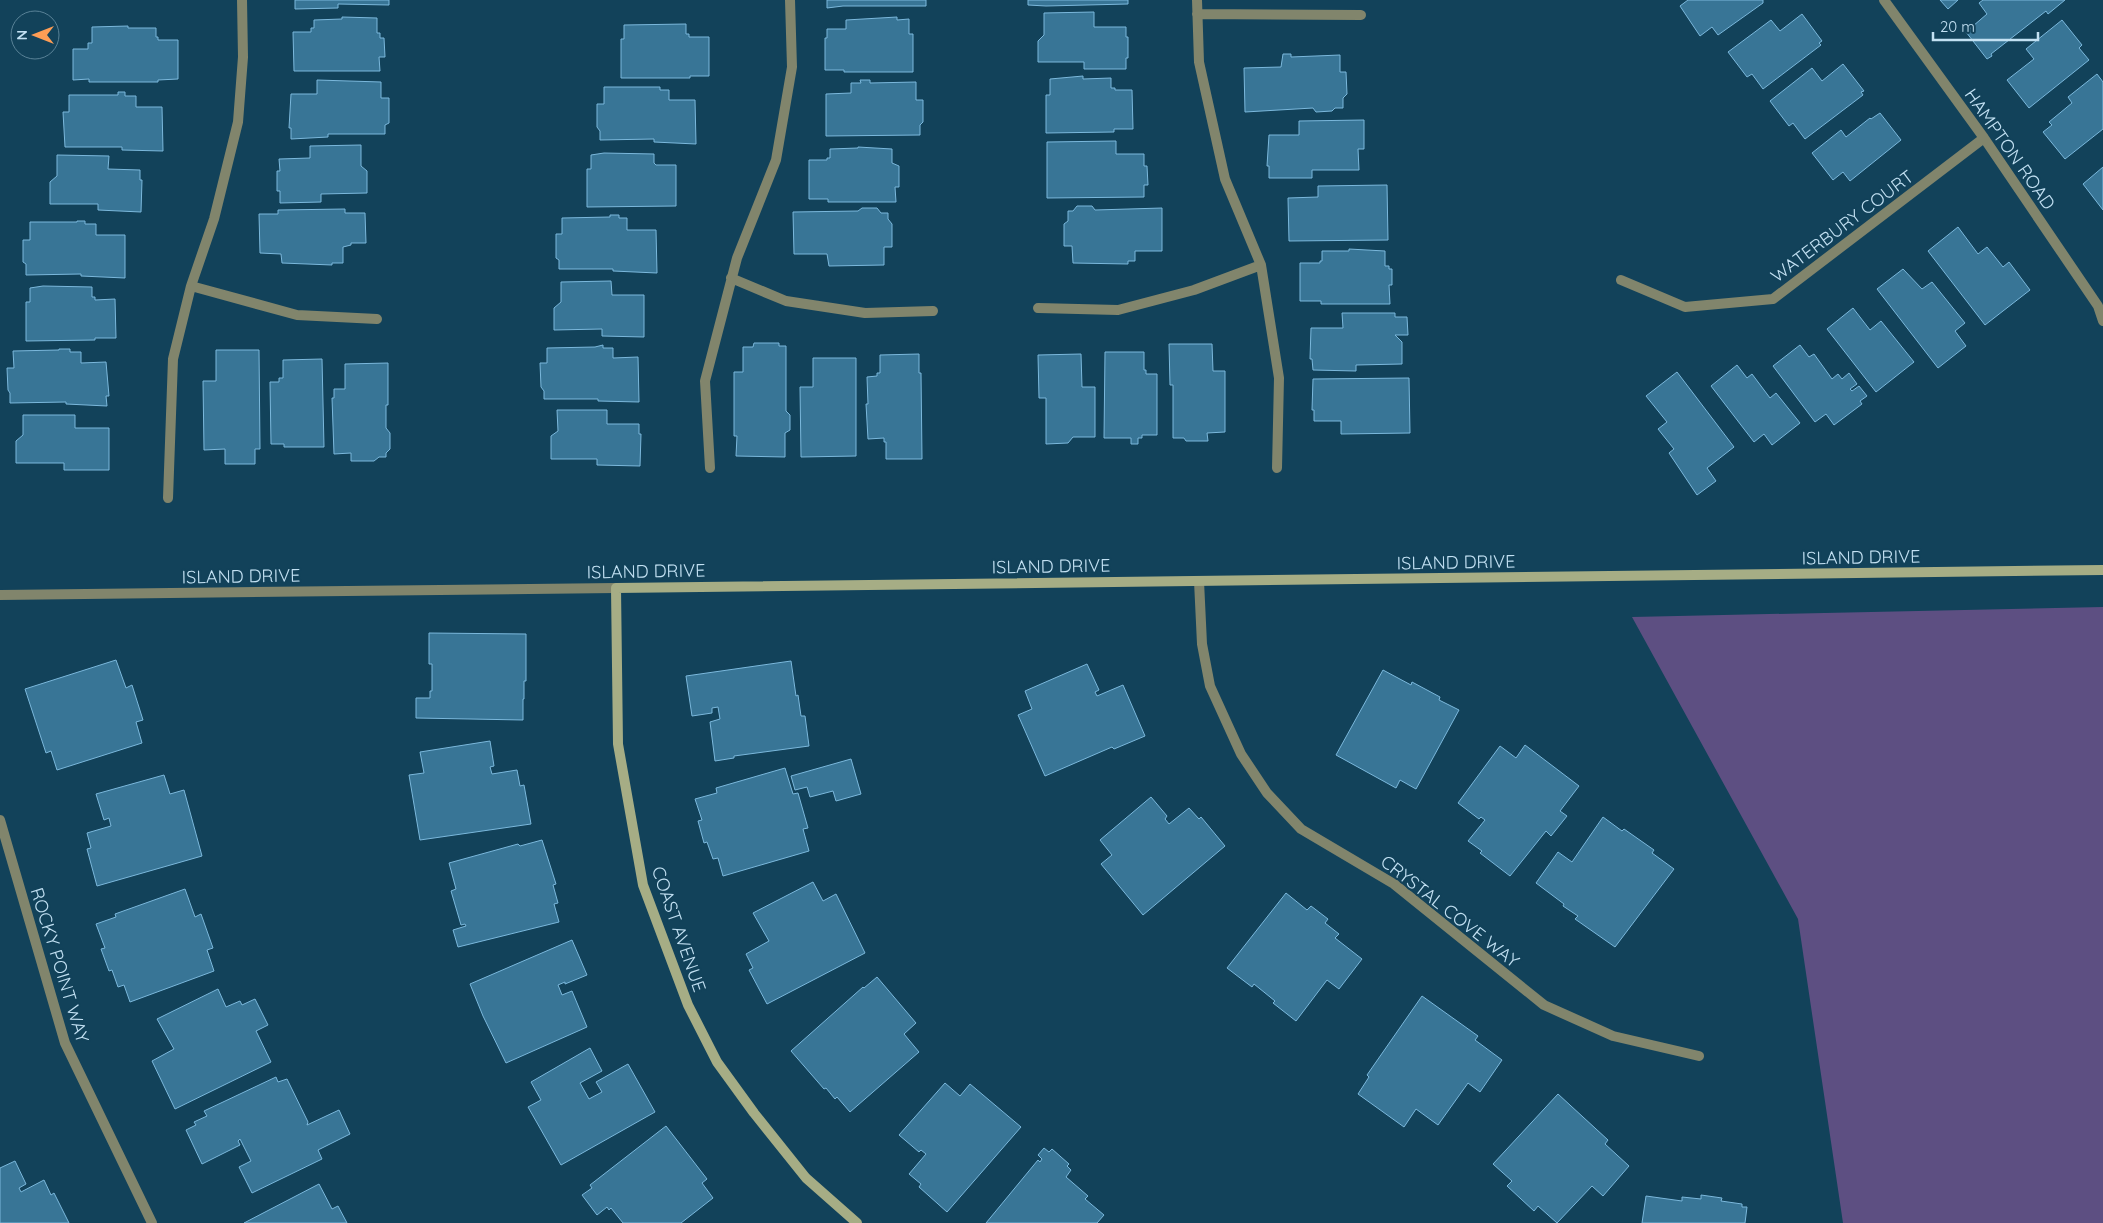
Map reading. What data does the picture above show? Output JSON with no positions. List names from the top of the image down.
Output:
{
  "streets": {
    "street": [
      "HAMPTON ROAD",
      "WATERBURY COURT",
      "ISLAND DRIVE",
      "CRYSTAL COVE WAY",
      "COAST AVENUE",
      "ROCKY POINT WAY"
    ]
  },
  "crossings": [
    ["HAMPTON ROAD", "WATERBURY COURT"],
    ["ISLAND DRIVE", "CRYSTAL COVE WAY"],
    ["ISLAND DRIVE", "COAST AVENUE"]
  ],
  "scale_bar": "20 m",
  "north": "left"
}
